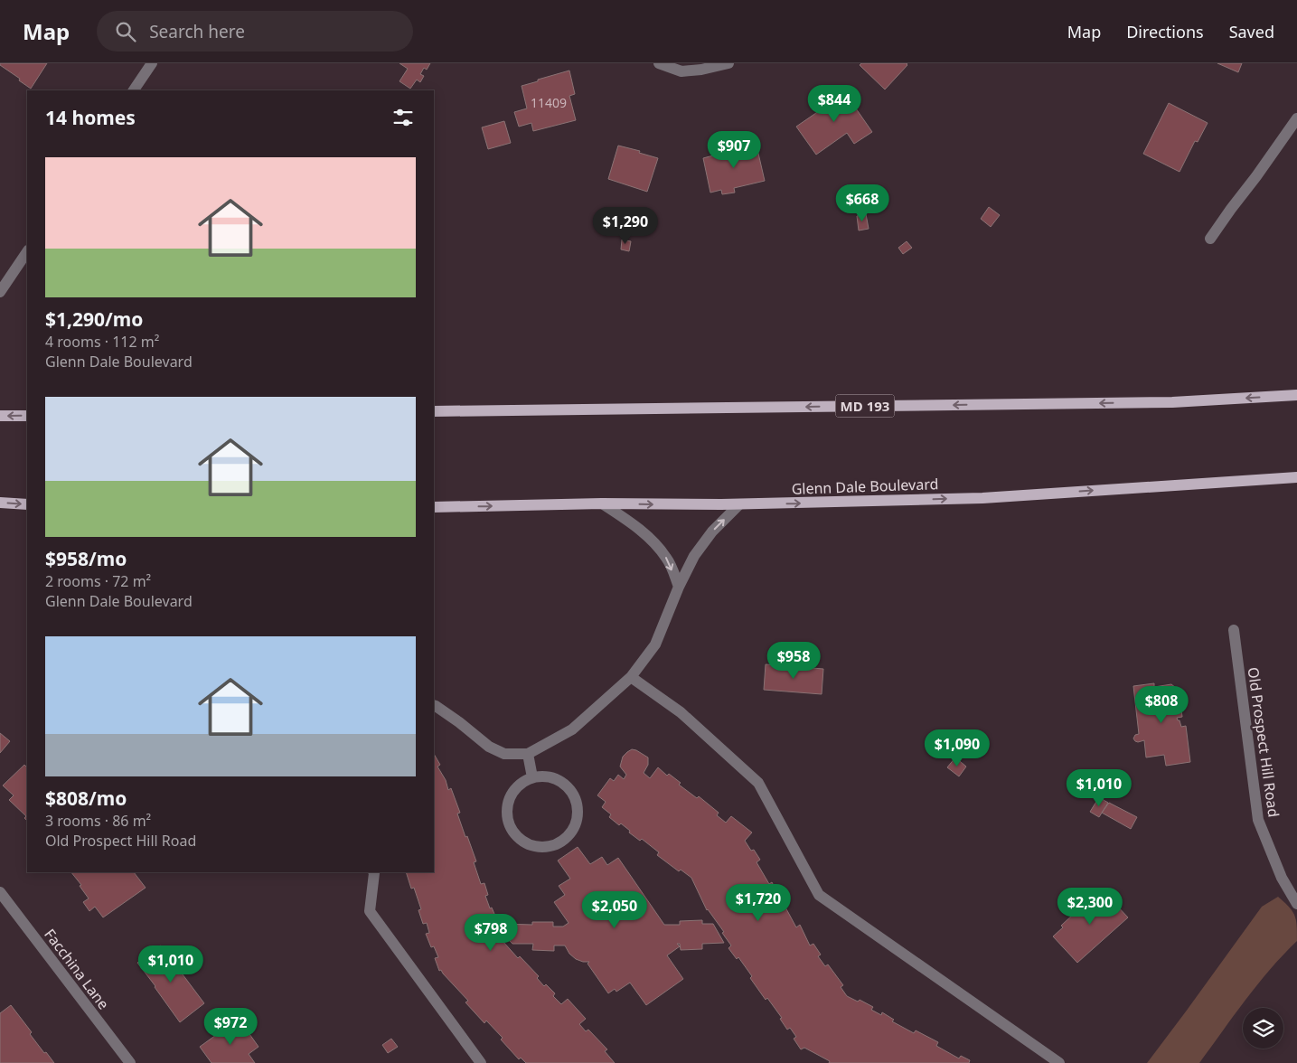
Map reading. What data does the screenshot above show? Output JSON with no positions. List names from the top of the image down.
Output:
{
  "streets": {
    "main road": ["MD 193", "Glenn Dale Boulevard"],
    "street": ["Old Prospect Hill Road", "Facchina Lane"]
  },
  "house_numbers": ["11409"],
  "page": {
    "header": "Map",
    "search": "Search here",
    "nav": ["Map", "Directions", "Saved"],
    "price": [
      "$844",
      "$907",
      "$668",
      "$1,290",
      "$958",
      "$808",
      "$1,090",
      "$1,010",
      "$1,720",
      "$2,300",
      "$2,050",
      "$798",
      "$1,010",
      "$972"
    ],
    "heading": "14 homes",
    "list": [
      {
        "name": "$1,290/mo",
        "note": "4 rooms · 112 m² · Glenn Dale Boulevard"
      },
      {
        "name": "$958/mo",
        "note": "2 rooms · 72 m² · Glenn Dale Boulevard"
      },
      {
        "name": "$808/mo",
        "note": "3 rooms · 86 m² · Old Prospect Hill Road"
      }
    ]
  }
}
